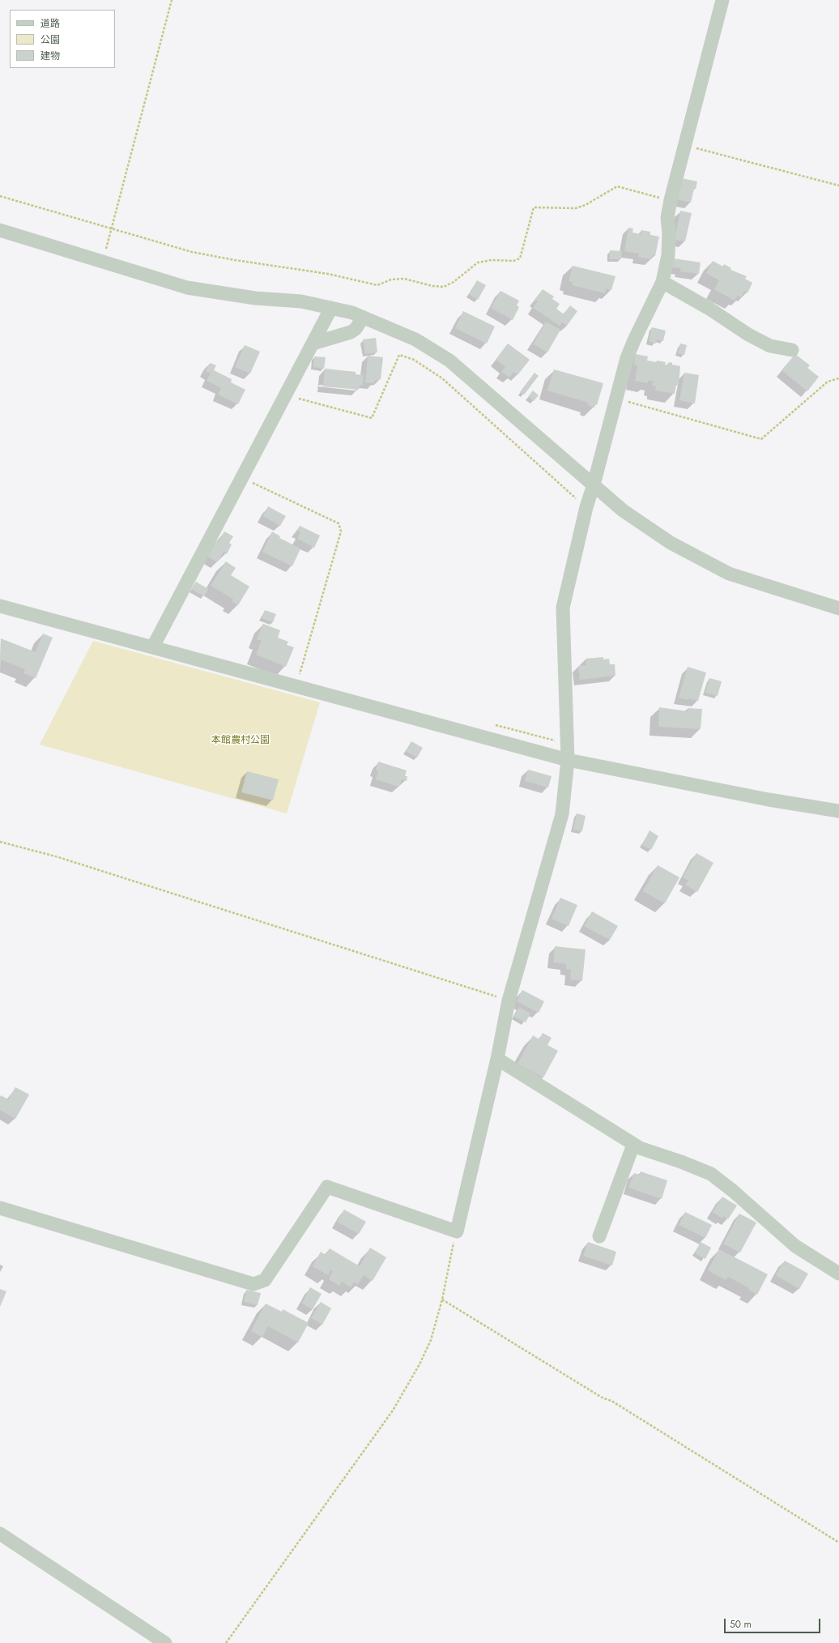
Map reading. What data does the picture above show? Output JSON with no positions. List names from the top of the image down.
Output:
{
  "parks": ["本館農村公園"],
  "legend": ["道路", "公園", "建物"],
  "scale_bar": "50 m"
}
